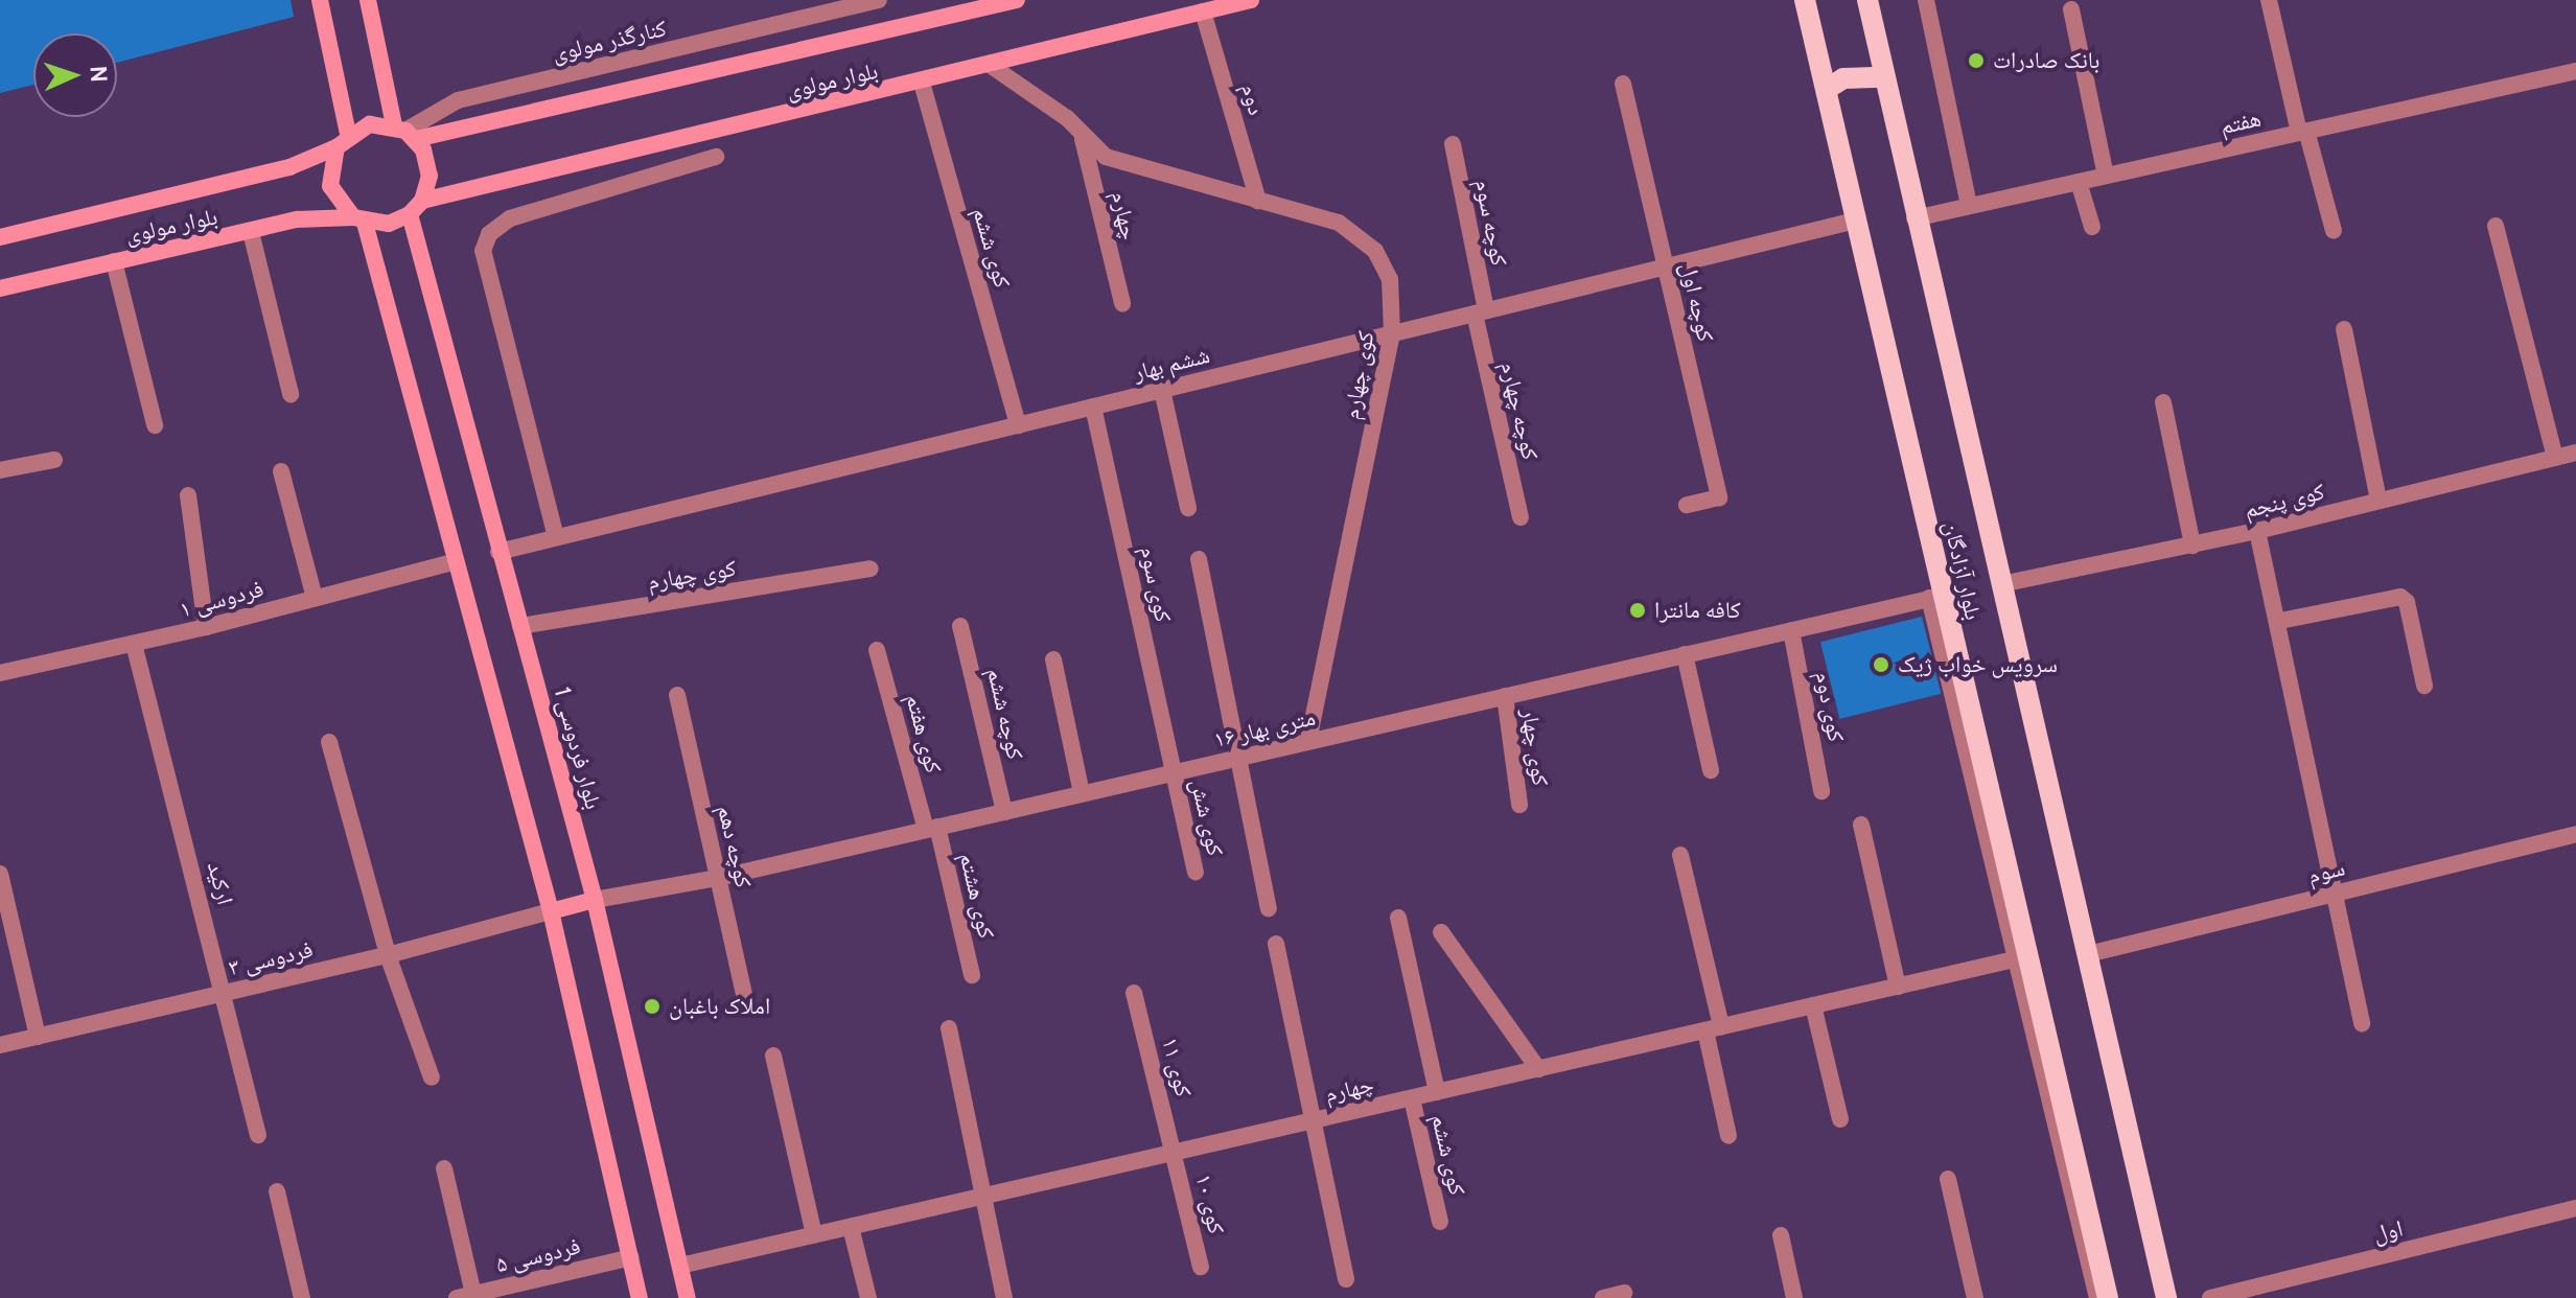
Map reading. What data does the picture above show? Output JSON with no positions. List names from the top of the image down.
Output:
{
  "streets": {
    "main road": ["بلوار مولوی", "بلوار آزادگان", "بلوار فردوسی 1"],
    "street": [
      "کنارگذر مولوی",
      "دوم",
      "هفتم",
      "چهارم",
      "کوچه سوم",
      "کوی ششم",
      "کوچه اول",
      "ششم بهار",
      "کوی چهارم",
      "کوچه چهارم",
      "کوی پنجم",
      "کوی سوم",
      "فردوسی ۱",
      "کوی دوم",
      "کوچه ششم",
      "۱۶ متری بهار",
      "کوی هفتم",
      "کوی چهار",
      "کوی شش",
      "کوچه دهم",
      "سوم",
      "ارکید",
      "کوی هشتم",
      "فردوسی ۳",
      "کوی ۱۱",
      "کوی ۱۰",
      "اول",
      "فردوسی ۵"
    ]
  },
  "crossings": [
    ["کنارگذر مولوی", "بلوار مولوی"],
    ["کنارگذر مولوی", "بلوار فردوسی 1"],
    ["بلوار مولوی", "دوم"],
    ["بلوار مولوی", "کوی ششم"],
    ["بلوار مولوی", "کوی چهارم"],
    ["بلوار مولوی", "بلوار فردوسی 1"],
    ["دوم", "کوی چهارم"],
    ["هفتم", "بلوار آزادگان"],
    ["چهارم", "کوی ششم"],
    ["چهارم", "کوی چهارم"],
    ["چهارم", "بلوار آزادگان"],
    ["چهارم", "بلوار فردوسی 1"],
    ["چهارم", "کوی ۱۱"],
    ["چهارم", "کوی ۱۰"],
    ["کوچه سوم", "ششم بهار"],
    ["کوچه سوم", "کوچه چهارم"],
    ["کوی ششم", "ششم بهار"],
    ["کوچه اول", "ششم بهار"],
    ["ششم بهار", "کوی چهارم"],
    ["ششم بهار", "کوچه چهارم"],
    ["ششم بهار", "بلوار آزادگان"],
    ["ششم بهار", "کوی سوم"],
    ["ششم بهار", "بلوار فردوسی 1"],
    ["کوی چهارم", "۱۶ متری بهار"],
    ["کوی چهارم", "بلوار فردوسی 1"],
    ["کوی پنجم", "بلوار آزادگان"],
    ["بلوار آزادگان", "۱۶ متری بهار"],
    ["بلوار آزادگان", "سوم"],
    ["کوی سوم", "۱۶ متری بهار"],
    ["کوی سوم", "کوی شش"],
    ["فردوسی ۱", "ارکید"],
    ["کوی دوم", "۱۶ متری بهار"],
    ["کوچه ششم", "۱۶ متری بهار"],
    ["۱۶ متری بهار", "کوی هفتم"],
    ["۱۶ متری بهار", "کوی چهار"],
    ["۱۶ متری بهار", "بلوار فردوسی 1"],
    ["۱۶ متری بهار", "کوی شش"],
    ["۱۶ متری بهار", "کوچه دهم"],
    ["۱۶ متری بهار", "کوی هشتم"],
    ["کوی هفتم", "کوی هشتم"],
    ["ارکید", "فردوسی ۳"],
    ["کوی ۱۱", "کوی ۱۰"]
  ],
  "places": [
    "بانک صادرات",
    "کافه مانترا",
    "سرویس خواب ژیک",
    "املاک باغبان"
  ],
  "north": "right"
}
